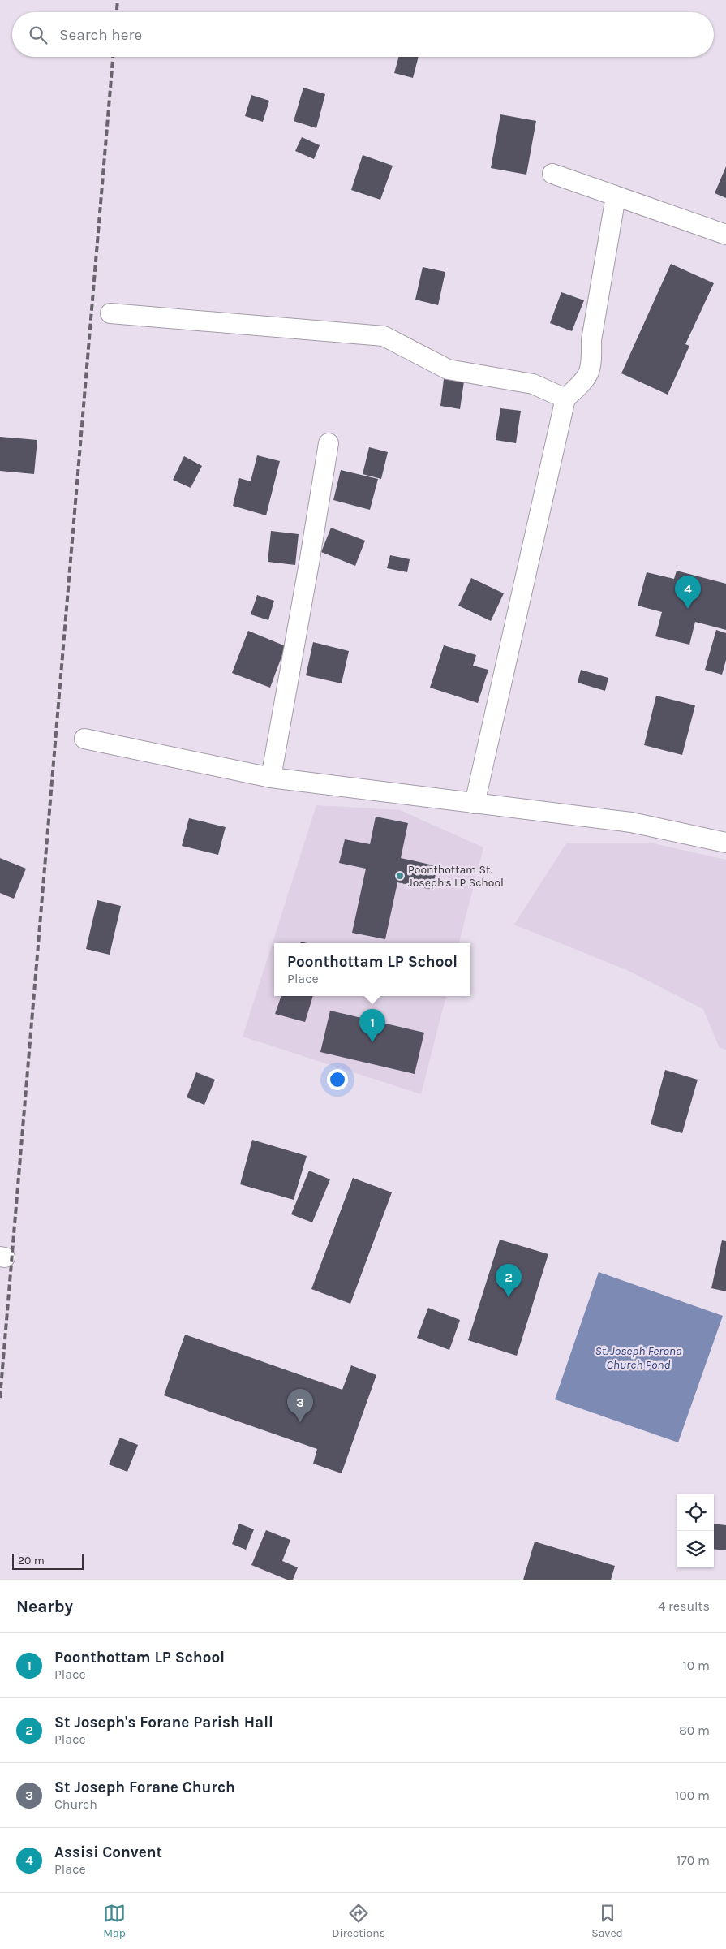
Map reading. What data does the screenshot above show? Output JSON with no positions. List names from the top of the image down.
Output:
{
  "water": ["St. Joseph Ferona Church Pond"],
  "places": ["Poonthottam St. Joseph's LP School"],
  "scale_bar": "20 m",
  "page": {
    "search": "Search here",
    "pins": [
      "4",
      "1",
      "2",
      "3"
    ],
    "popup": ["Poonthottam LP School", "Place"],
    "scale": "20 m",
    "heading": ["Nearby", "4 results"],
    "list": [
      {
        "mark": "1",
        "name": "Poonthottam LP School",
        "note": "Place",
        "value": "10 m"
      },
      {
        "mark": "2",
        "name": "St Joseph's Forane Parish Hall",
        "note": "Place",
        "value": "80 m"
      },
      {
        "mark": "3",
        "name": "St Joseph Forane Church",
        "note": "Church",
        "value": "100 m"
      },
      {
        "mark": "4",
        "name": "Assisi Convent",
        "note": "Place",
        "value": "170 m"
      }
    ],
    "nav": ["Map", "Directions", "Saved"]
  }
}
